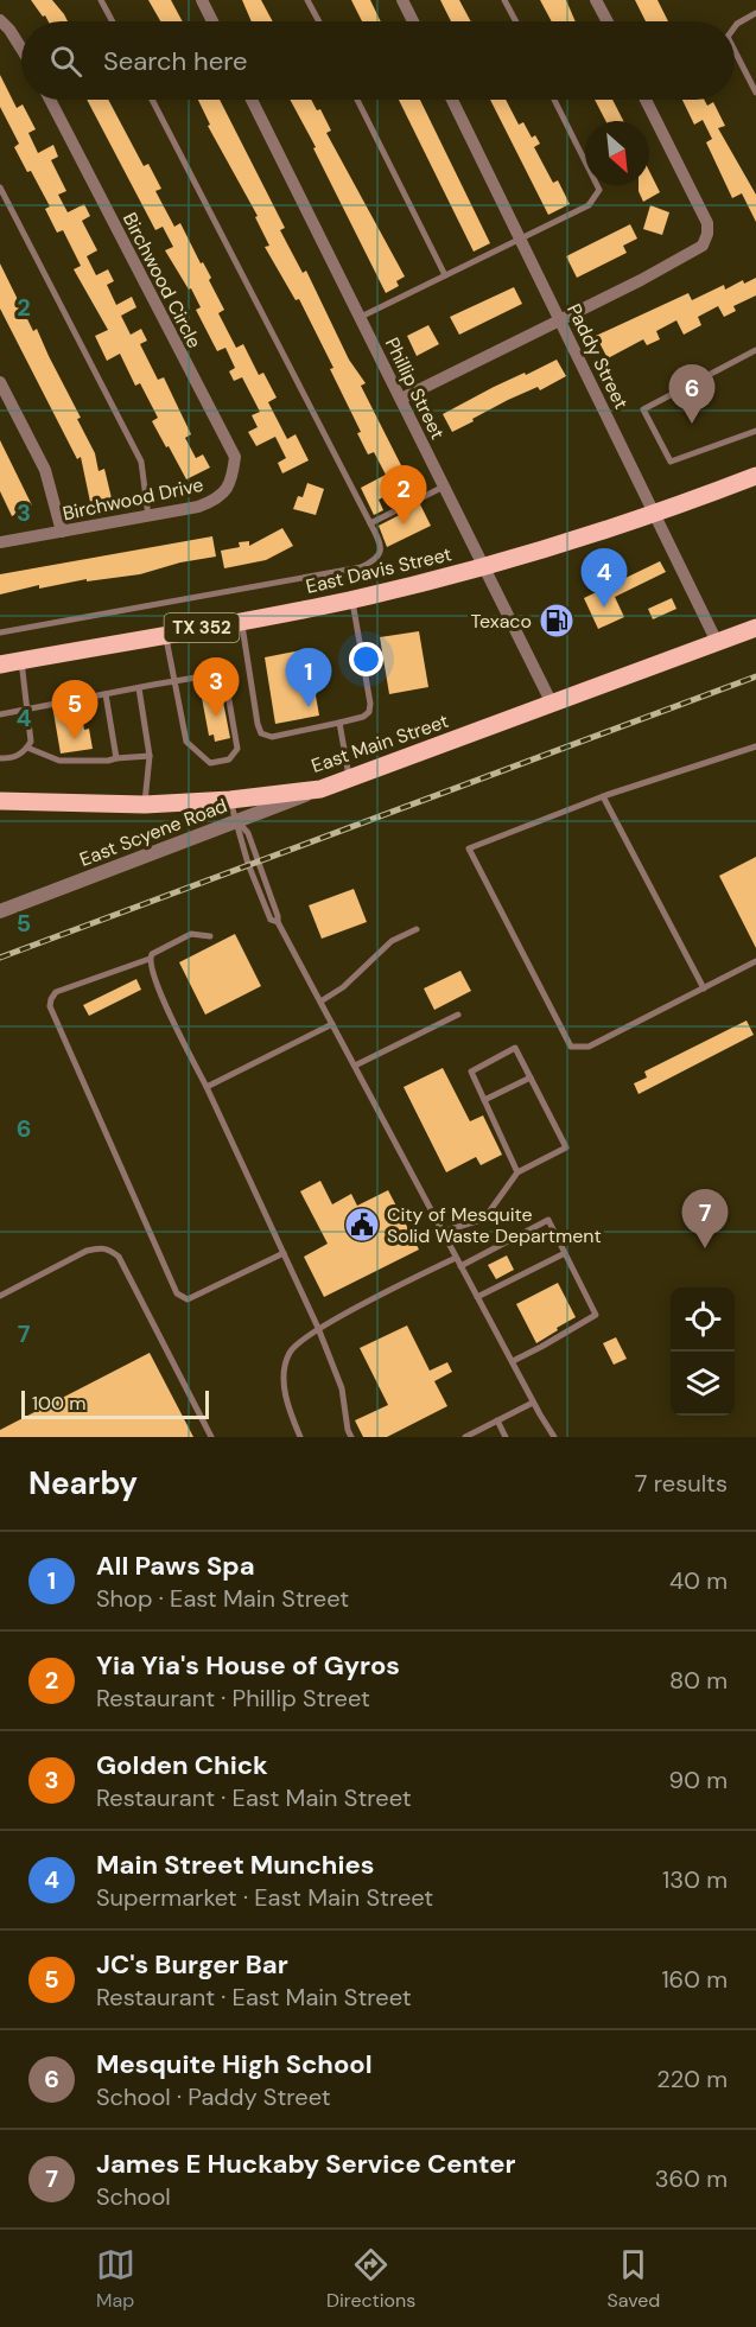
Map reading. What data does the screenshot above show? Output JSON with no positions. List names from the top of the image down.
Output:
{
  "streets": {
    "main road": ["East Davis Street", "TX 352", "East Main Street"],
    "street": [
      "Birchwood Circle",
      "Paddy Street",
      "Phillip Street",
      "Birchwood Drive",
      "East Scyene Road"
    ]
  },
  "crossings": [
    ["Birchwood Circle", "Birchwood Drive"],
    ["Paddy Street", "East Davis Street"],
    ["Paddy Street", "East Main Street"],
    ["Phillip Street", "East Davis Street"],
    ["Phillip Street", "East Main Street"],
    ["East Main Street", "East Scyene Road"]
  ],
  "places": {
    "fuel station": ["Texaco"],
    "public building": ["City of Mesquite Solid Waste Department"]
  },
  "scale_bar": "100 m",
  "north": "bottom right",
  "page": {
    "search": "Search here",
    "pins": [
      "6",
      "2",
      "4",
      "1",
      "3",
      "5",
      "7"
    ],
    "scale": "100 m",
    "heading": ["Nearby", "7 results"],
    "list": [
      {
        "mark": "1",
        "name": "All Paws Spa",
        "note": "Shop · East Main Street",
        "value": "40 m"
      },
      {
        "mark": "2",
        "name": "Yia Yia's House of Gyros",
        "note": "Restaurant · Phillip Street",
        "value": "80 m"
      },
      {
        "mark": "3",
        "name": "Golden Chick",
        "note": "Restaurant · East Main Street",
        "value": "90 m"
      },
      {
        "mark": "4",
        "name": "Main Street Munchies",
        "note": "Supermarket · East Main Street",
        "value": "130 m"
      },
      {
        "mark": "5",
        "name": "JC's Burger Bar",
        "note": "Restaurant · East Main Street",
        "value": "160 m"
      },
      {
        "mark": "6",
        "name": "Mesquite High School",
        "note": "School · Paddy Street",
        "value": "220 m"
      },
      {
        "mark": "7",
        "name": "James E Huckaby Service Center",
        "note": "School",
        "value": "360 m"
      }
    ],
    "nav": ["Map", "Directions", "Saved"]
  },
  "grid": {
    "rows": [
      "2",
      "3",
      "4",
      "5",
      "6",
      "7"
    ]
  }
}
